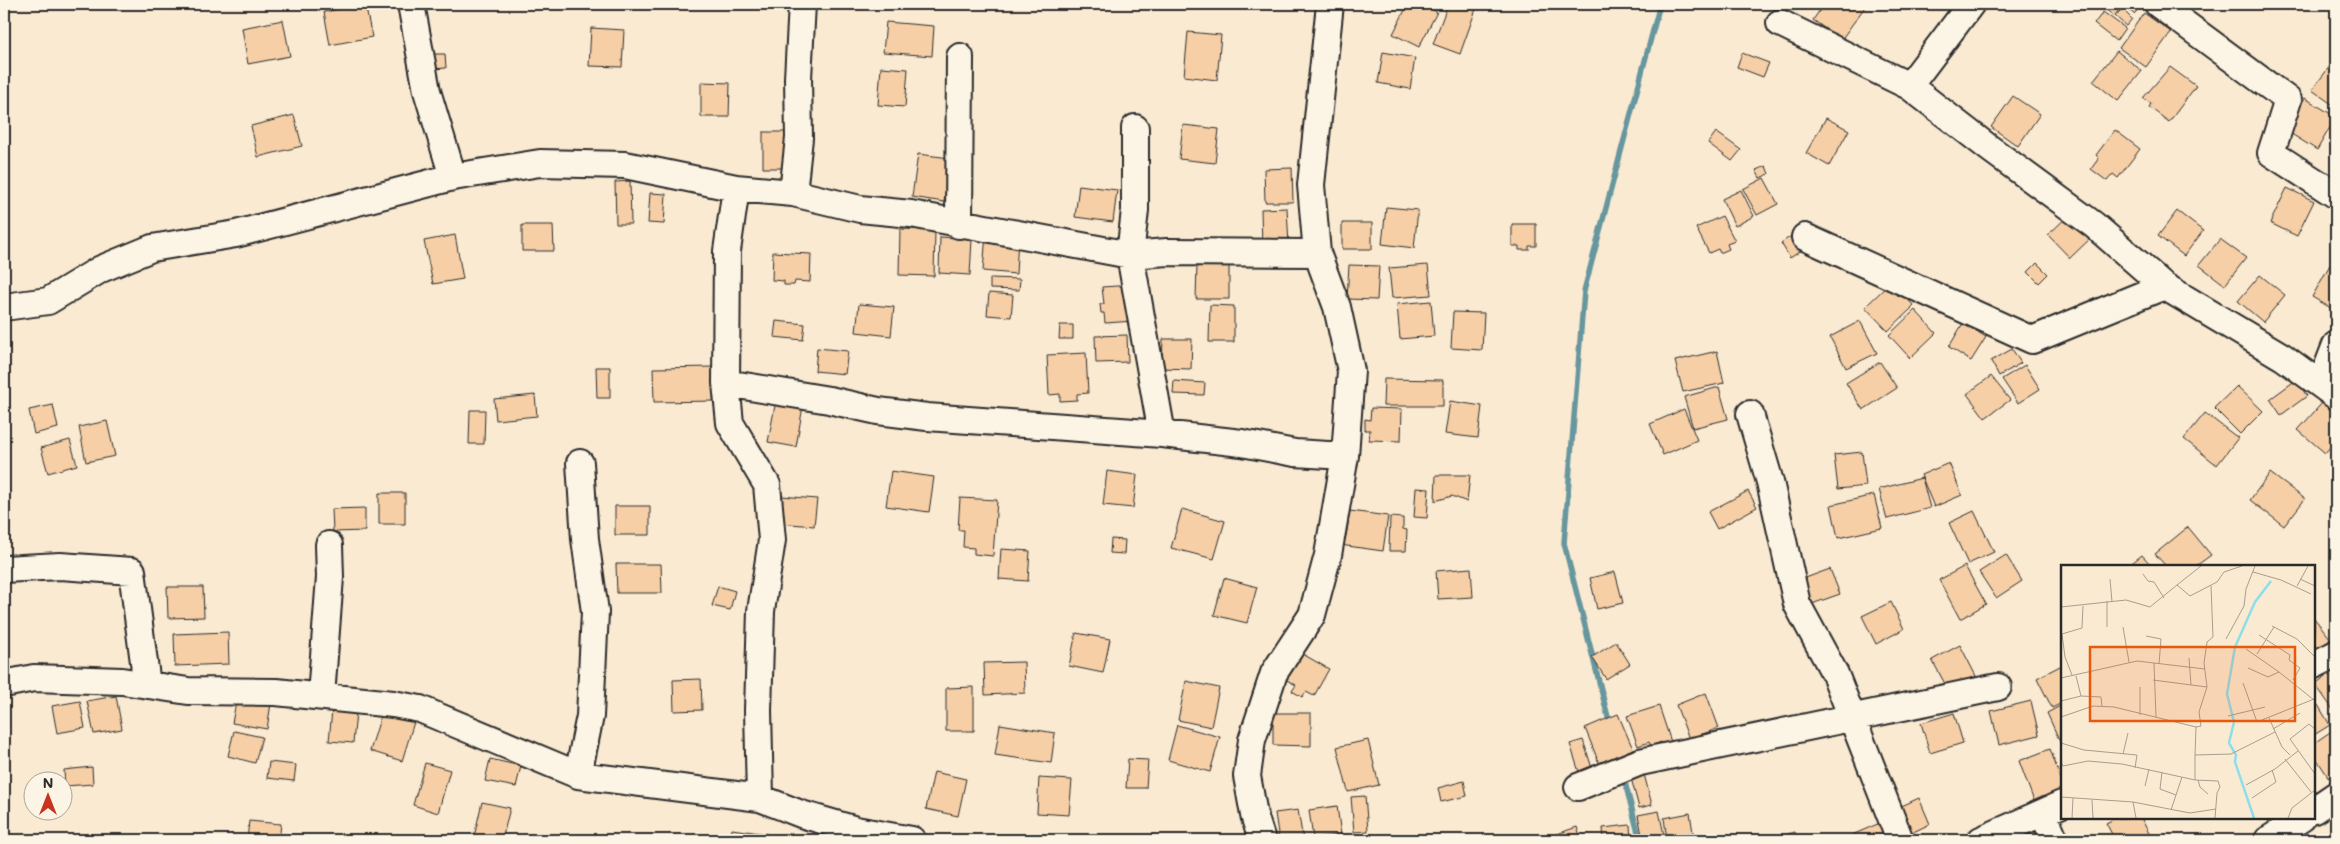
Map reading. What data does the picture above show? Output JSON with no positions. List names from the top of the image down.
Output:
{
  "north": "top"
}
